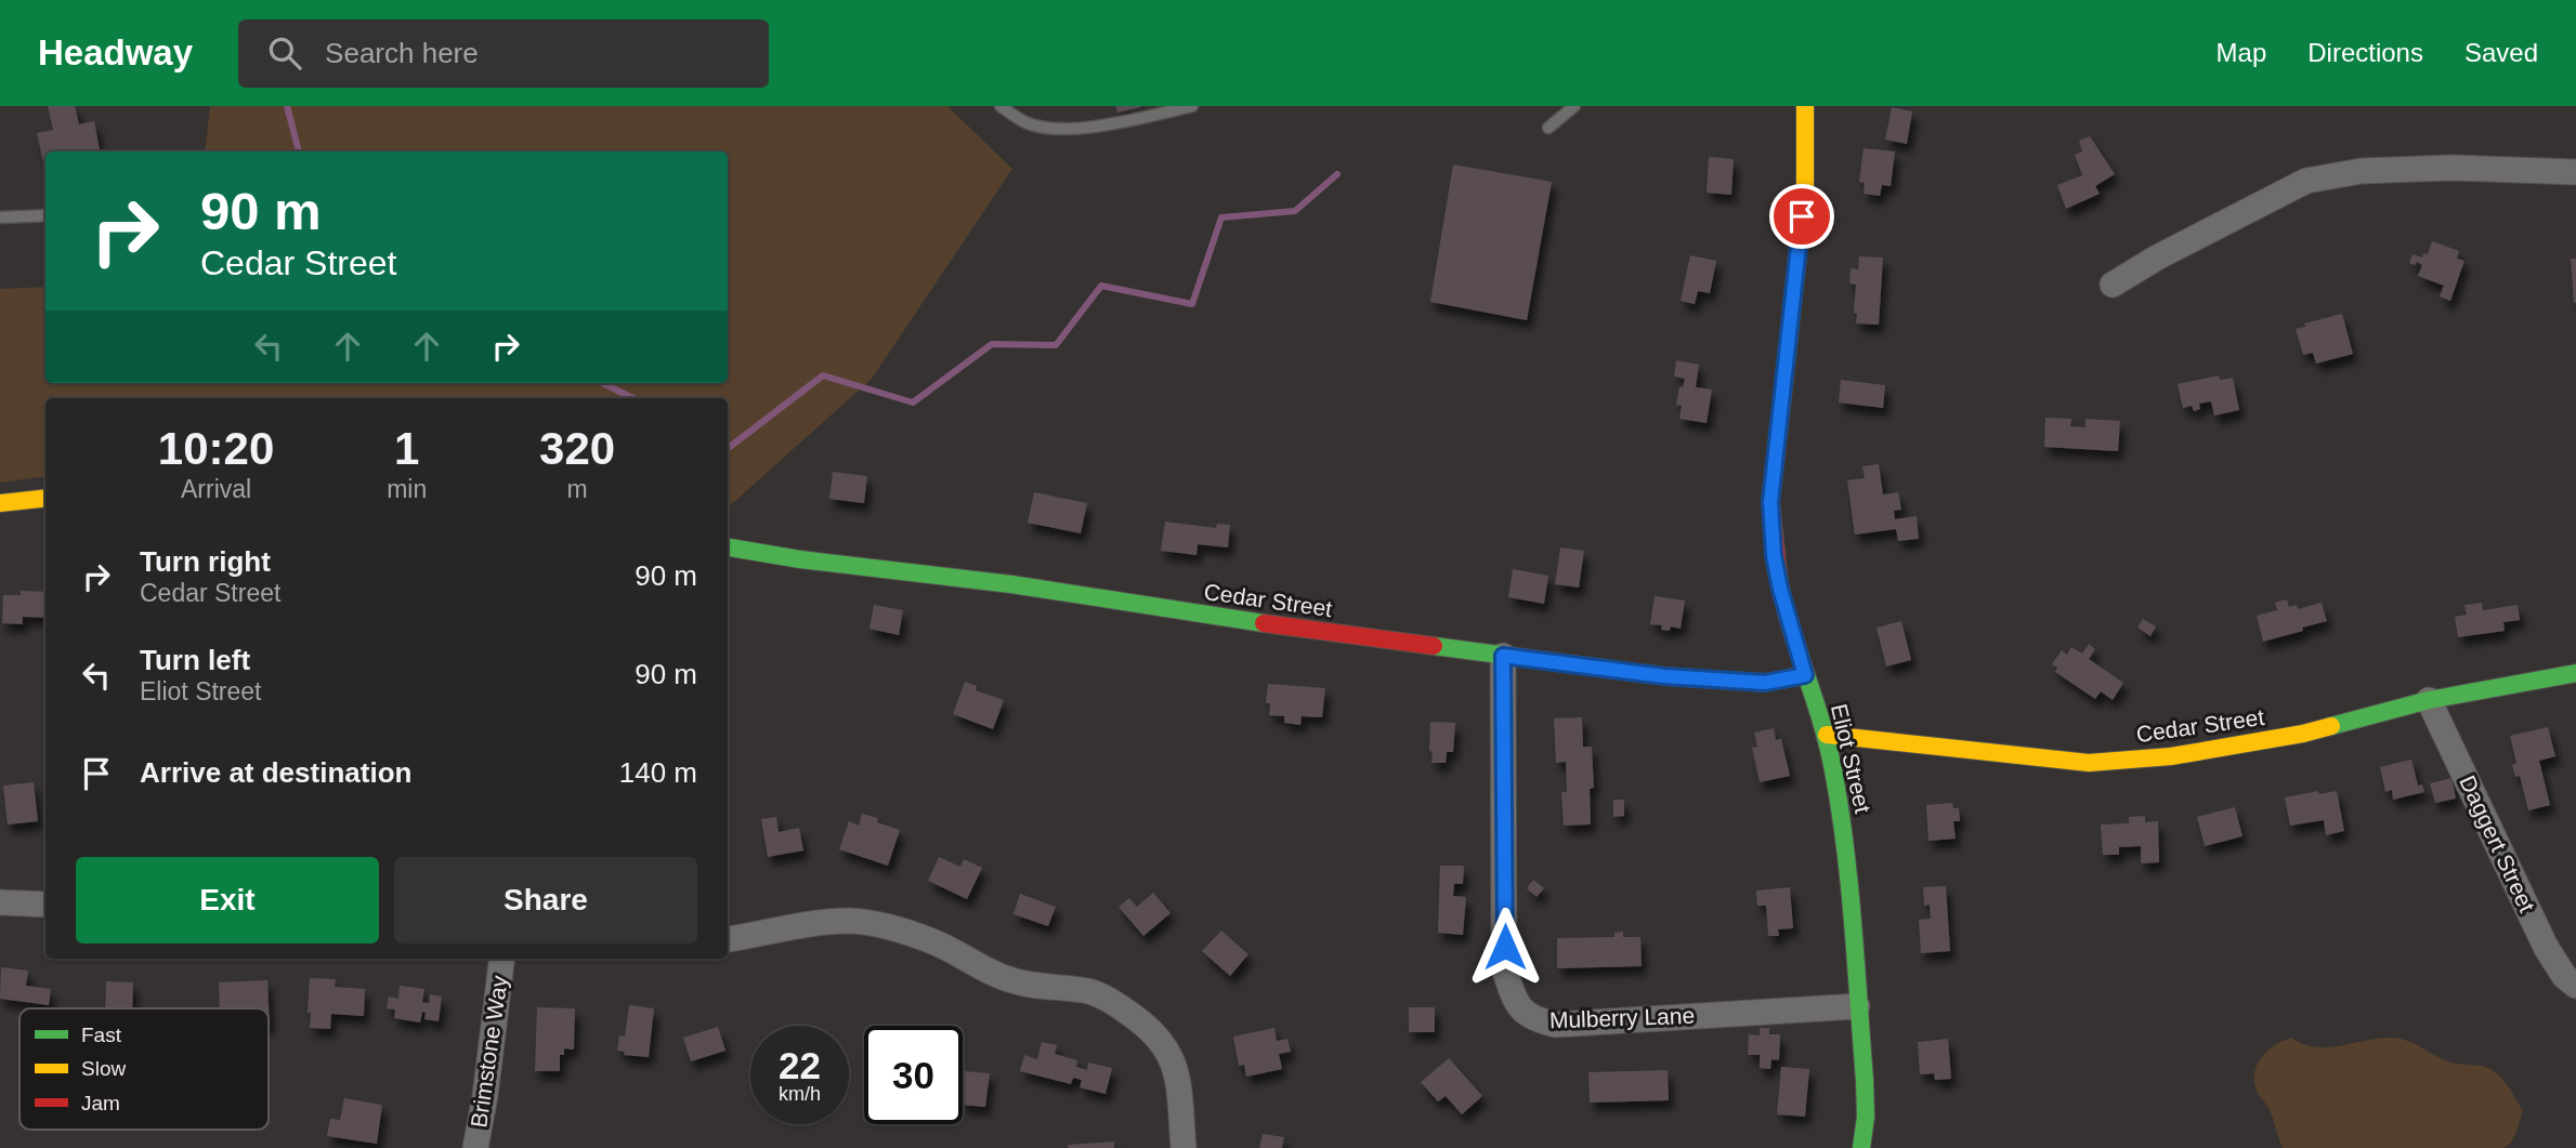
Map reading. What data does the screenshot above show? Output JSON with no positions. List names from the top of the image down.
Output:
{
  "streets": {
    "street": [
      "Cedar Street",
      "Eliot Street",
      "Daggert Street",
      "Mulberry Lane",
      "Brimstone Way"
    ]
  },
  "crossings": [
    ["Cedar Street", "Eliot Street"],
    ["Cedar Street", "Daggert Street"],
    ["Cedar Street", "Mulberry Lane"],
    ["Eliot Street", "Mulberry Lane"]
  ],
  "legend": ["Fast", "Slow", "Jam"],
  "page": {
    "header": "Headway",
    "search": "Search here",
    "nav": ["Map", "Directions", "Saved"],
    "turn": ["90 m", "Cedar Street"],
    "eta": [
      "10:20",
      "Arrival",
      "1",
      "min",
      "320",
      "m"
    ],
    "list": [
      {
        "name": "Turn right",
        "note": "Cedar Street",
        "value": "90 m"
      },
      {
        "name": "Turn left",
        "note": "Eliot Street",
        "value": "90 m"
      },
      {
        "name": "Arrive at destination",
        "value": "140 m"
      }
    ],
    "buttons": ["Exit", "Share"],
    "speed": "22 km/h",
    "limit": "30"
  }
}
